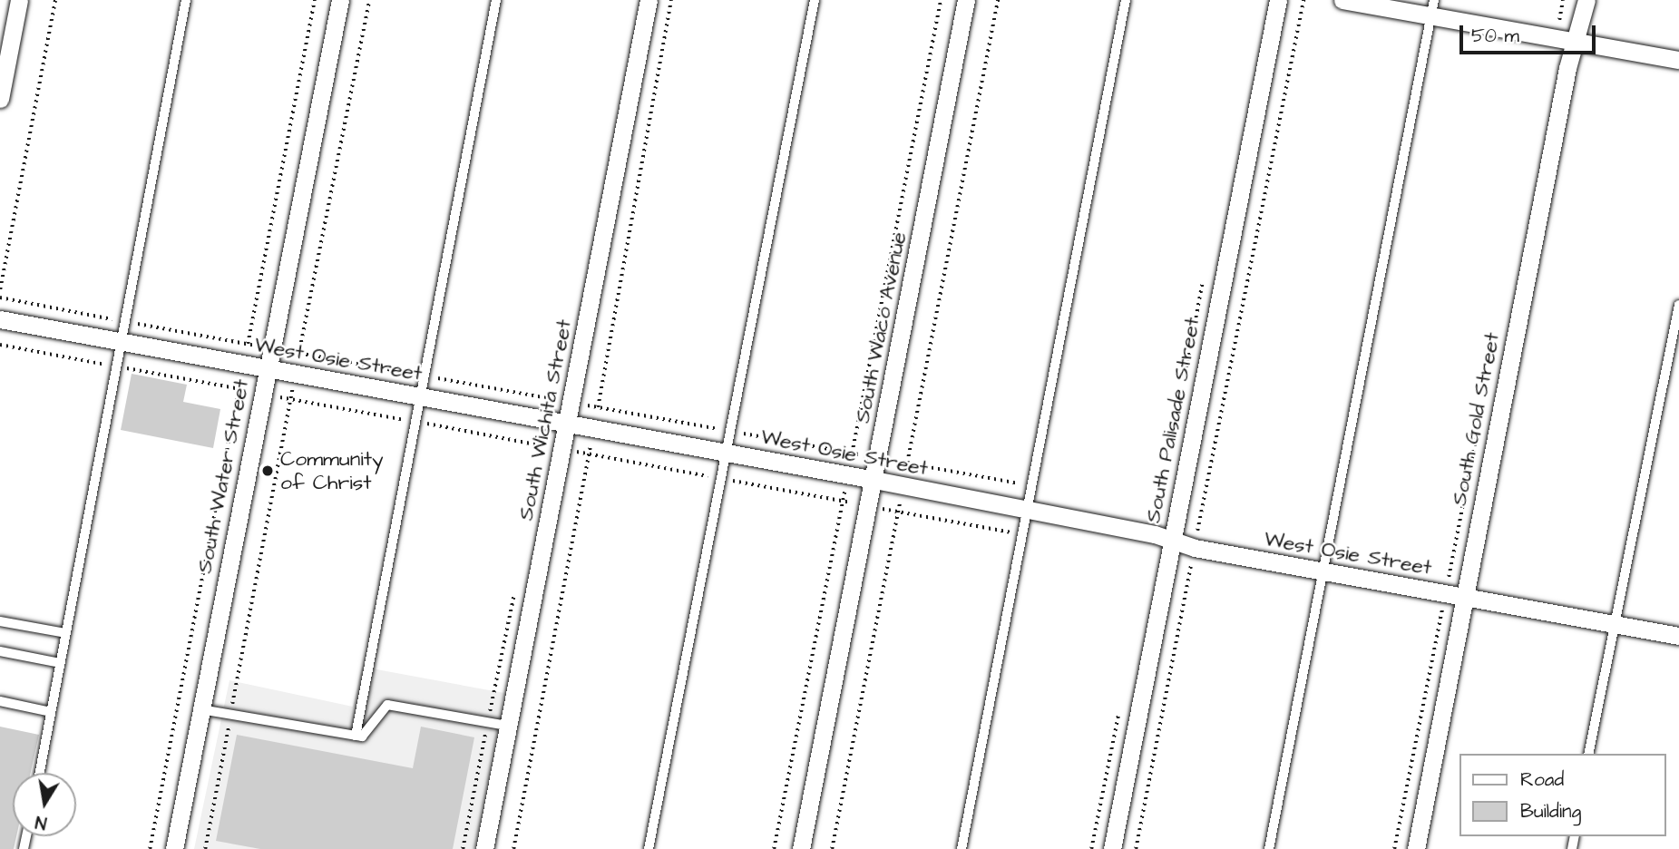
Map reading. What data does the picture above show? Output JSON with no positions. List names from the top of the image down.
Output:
{
  "streets": {
    "street": [
      "South Waco Avenue",
      "West Osie Street",
      "South Gold Street",
      "South Wichita Street",
      "South Palisade Street",
      "South Water Street"
    ]
  },
  "crossings": [
    ["South Waco Avenue", "West Osie Street"],
    ["West Osie Street", "South Gold Street"],
    ["West Osie Street", "South Wichita Street"],
    ["West Osie Street", "South Palisade Street"],
    ["West Osie Street", "South Water Street"]
  ],
  "places": ["Community of Christ"],
  "legend": ["Road", "Building"],
  "scale_bar": "50 m",
  "north": "bottom"
}
